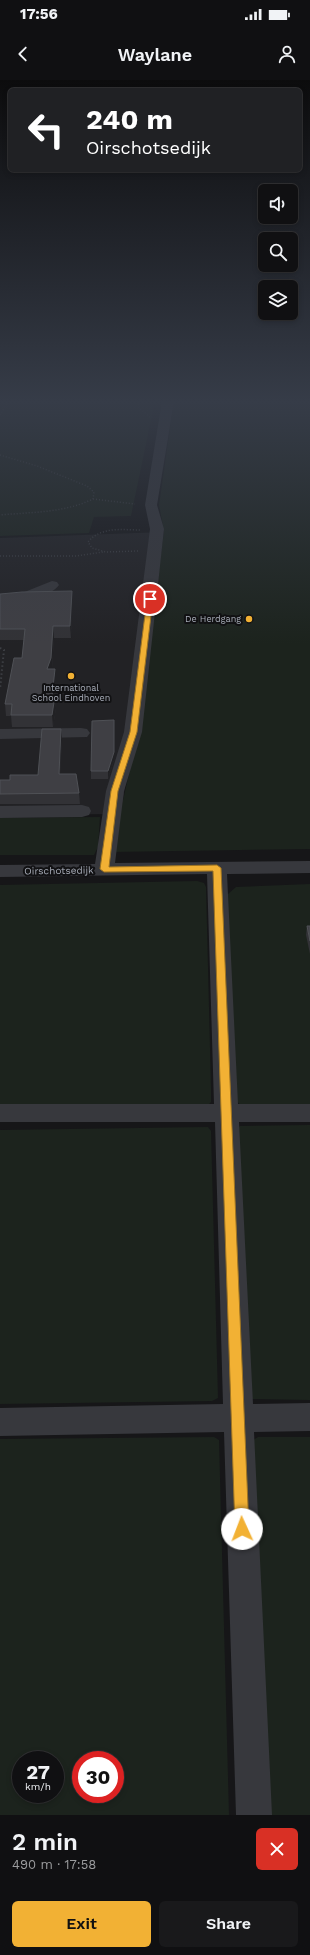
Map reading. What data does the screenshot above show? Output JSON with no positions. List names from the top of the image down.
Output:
{
  "streets": {
    "street": ["Oirschotsedijk"]
  },
  "places": ["De Herdgang", "International School Eindhoven"],
  "page": {
    "status": "17:56",
    "header": "Waylane",
    "turn": ["240 m", "Oirschotsedijk"],
    "speed": "27 km/h",
    "limit": "30",
    "heading": ["2 min", "490 m · 17:58"],
    "buttons": ["Exit", "Share"]
  }
}
